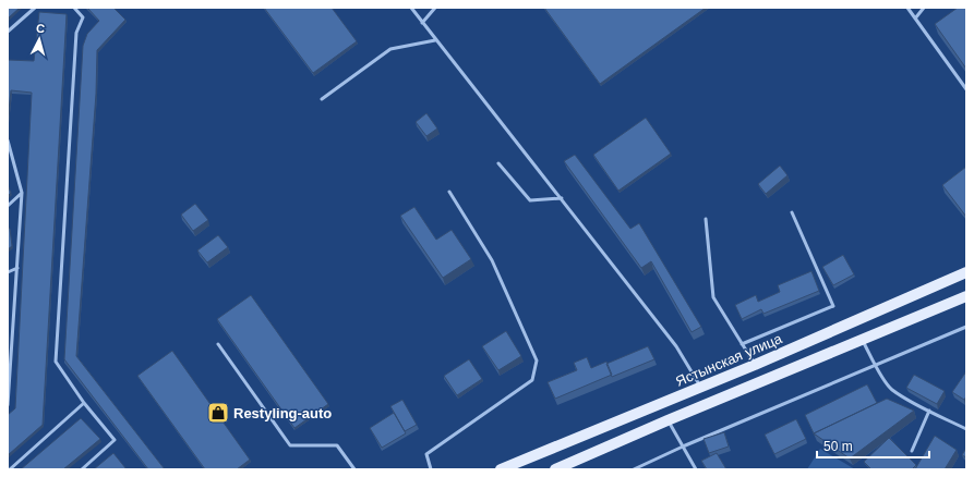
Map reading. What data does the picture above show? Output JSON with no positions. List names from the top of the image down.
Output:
{
  "streets": {
    "main road": ["Ястынская улица"]
  },
  "places": {
    "shop": ["Restyling-auto"]
  },
  "scale_bar": "50 m",
  "north": "top"
}
